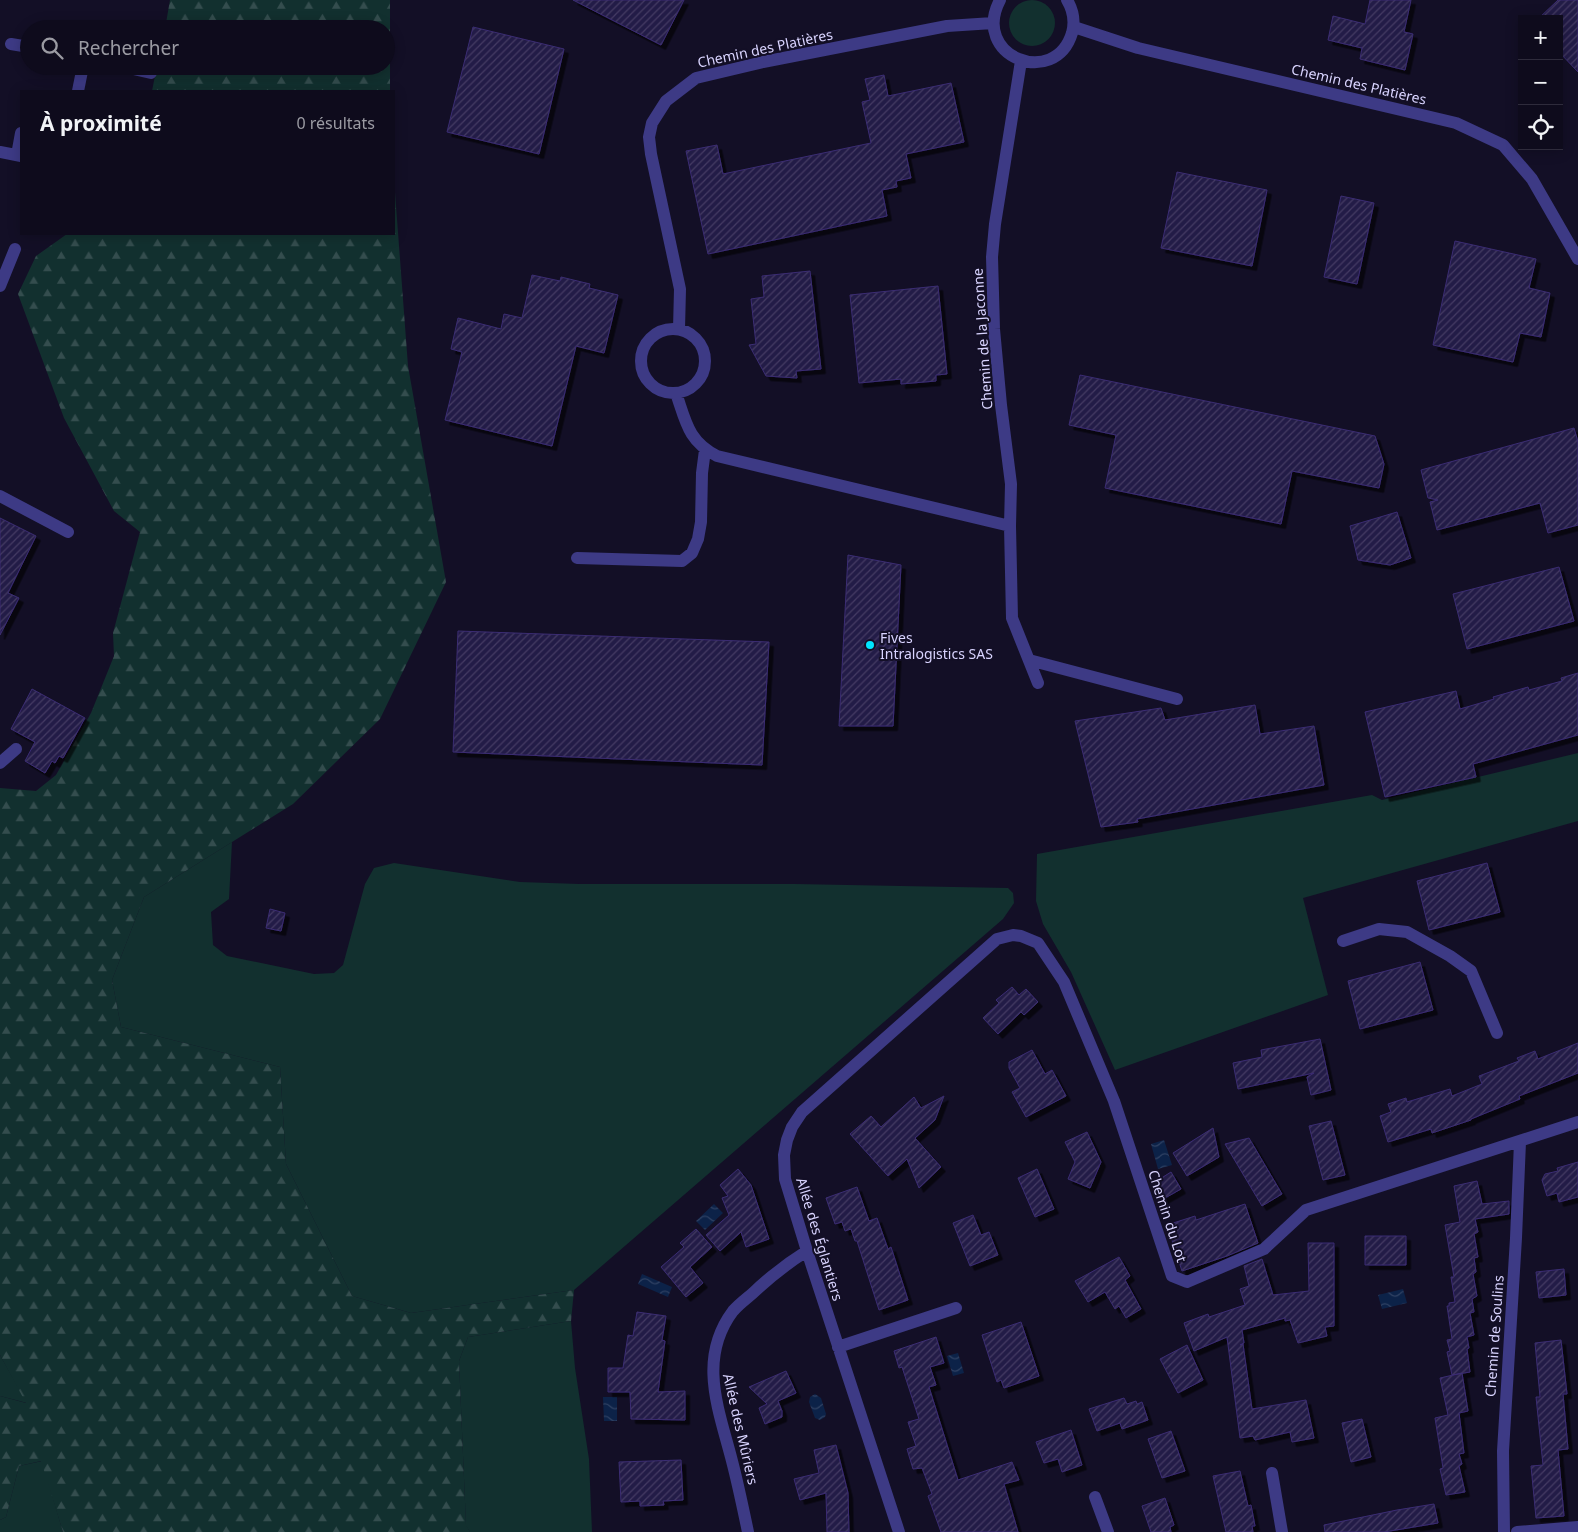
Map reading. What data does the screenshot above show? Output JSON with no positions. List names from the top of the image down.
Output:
{
  "streets": {
    "street": [
      "Chemin des Platières",
      "Chemin de la Jaconne",
      "Chemin du Lot",
      "Allée des Églantiers",
      "Chemin de Soulins",
      "Allée des Mûriers"
    ]
  },
  "crossings": [
    ["Chemin du Lot", "Allée des Églantiers"],
    ["Chemin du Lot", "Chemin de Soulins"],
    ["Allée des Églantiers", "Allée des Mûriers"]
  ],
  "places": ["Fives Intralogistics SAS"],
  "page": {
    "map_buttons": ["+", "−"],
    "search": "Rechercher",
    "heading": ["À proximité", "0 résultats"]
  }
}
